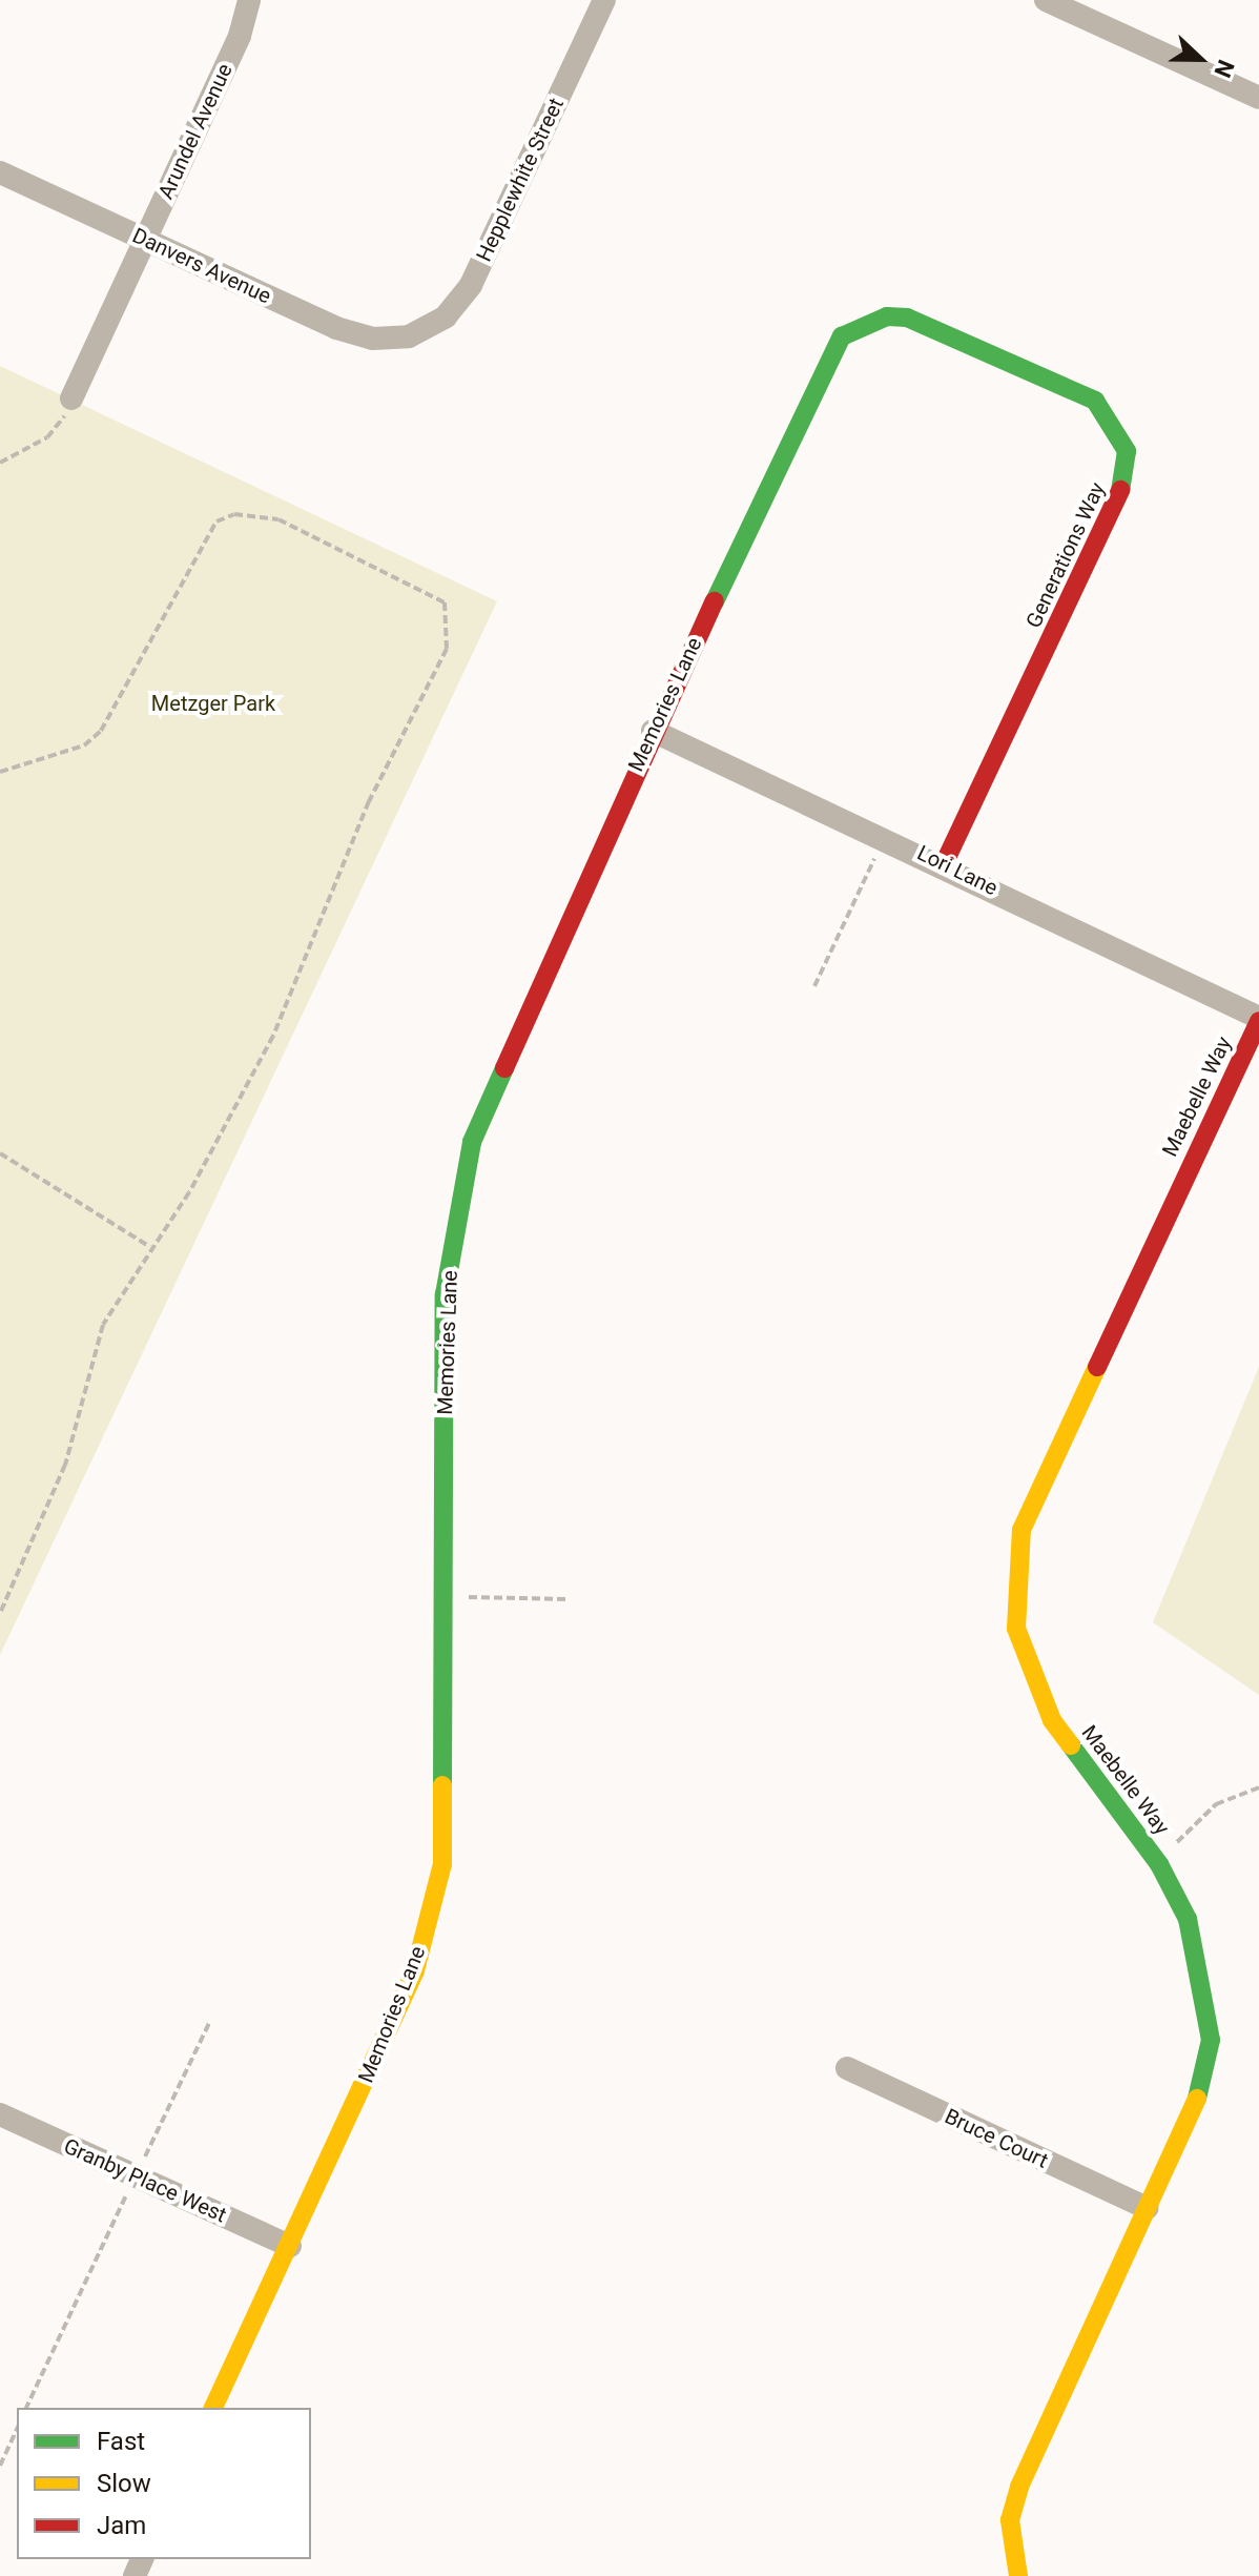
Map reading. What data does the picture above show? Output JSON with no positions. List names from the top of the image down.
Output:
{
  "streets": {
    "street": [
      "Arundel Avenue",
      "Hepplewhite Street",
      "Danvers Avenue",
      "Generations Way",
      "Memories Lane",
      "Lori Lane",
      "Maebelle Way",
      "Bruce Court",
      "Granby Place West"
    ]
  },
  "crossings": [
    ["Arundel Avenue", "Danvers Avenue"],
    ["Hepplewhite Street", "Danvers Avenue"],
    ["Generations Way", "Memories Lane"],
    ["Generations Way", "Lori Lane"],
    ["Memories Lane", "Lori Lane"],
    ["Memories Lane", "Granby Place West"],
    ["Lori Lane", "Maebelle Way"],
    ["Maebelle Way", "Bruce Court"]
  ],
  "parks": ["Metzger Park"],
  "legend": ["Fast", "Slow", "Jam"],
  "north": "right"
}
